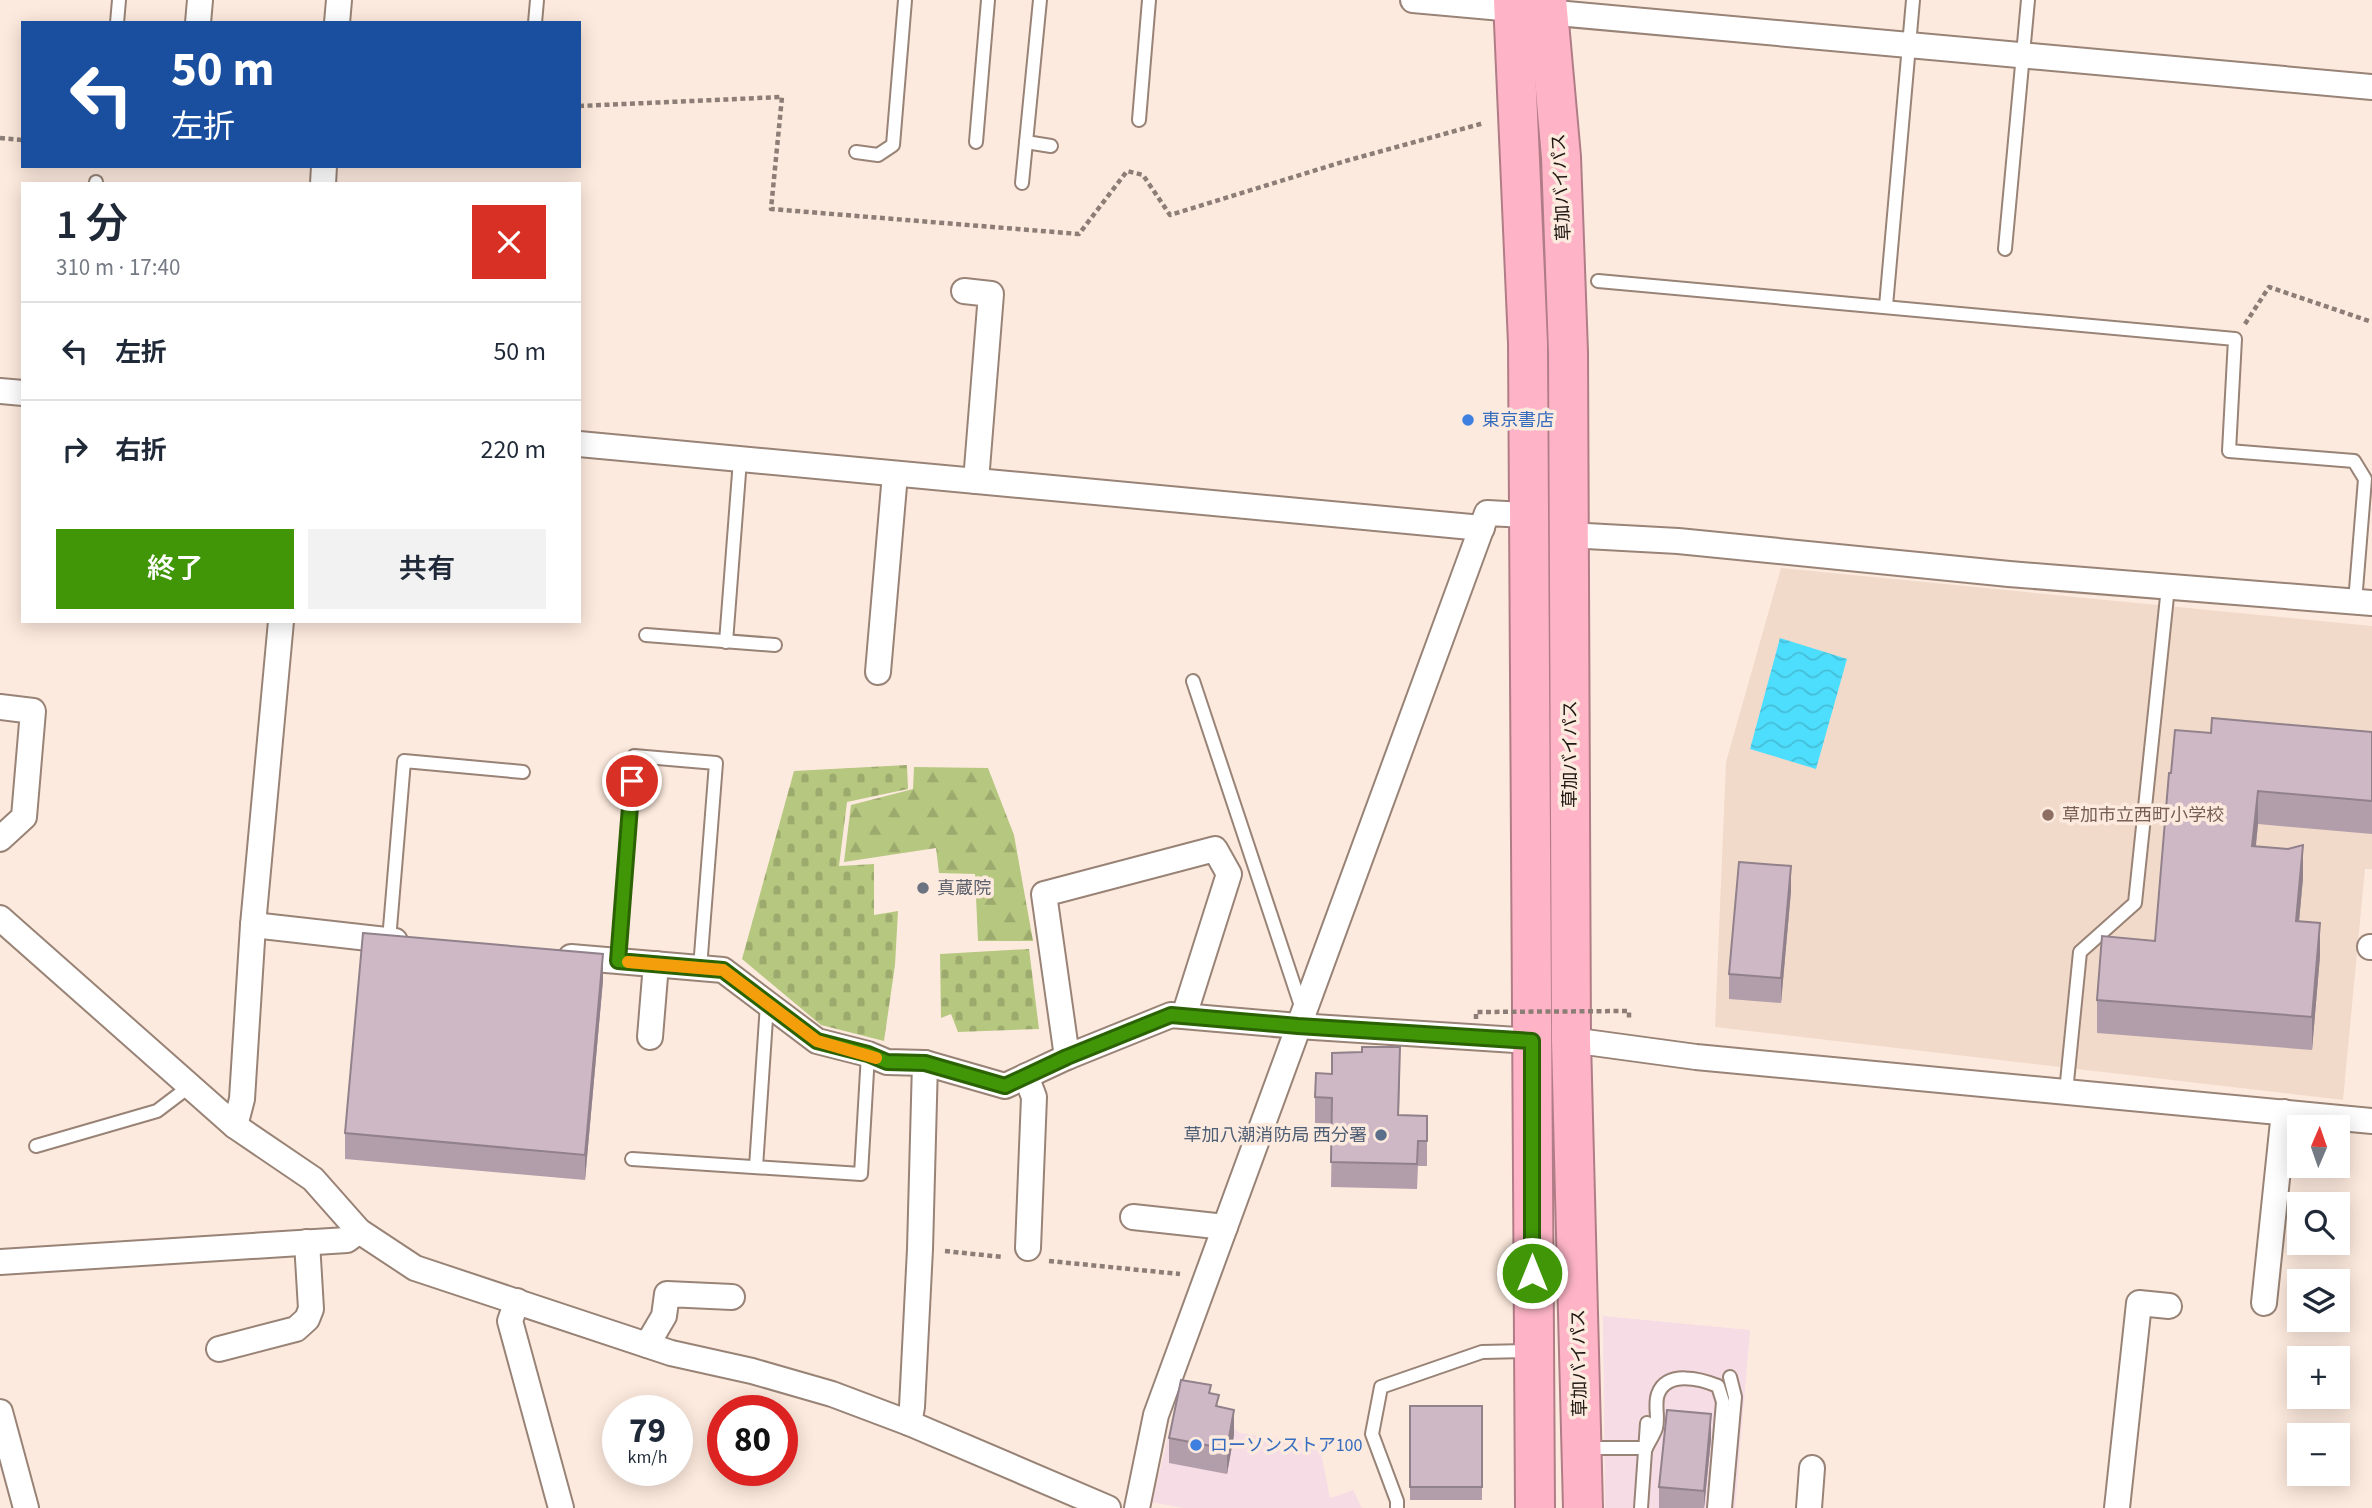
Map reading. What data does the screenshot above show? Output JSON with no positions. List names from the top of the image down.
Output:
{
  "streets": {
    "highway": ["草加バイパス"]
  },
  "places": [
    "東京書店",
    "草加市立西町小学校",
    "真蔵院",
    "草加八潮消防局 西分署",
    "ローソンストア100"
  ],
  "north": "top",
  "page": {
    "turn": ["50 m", "左折"],
    "heading": ["1 分", "310 m · 17:40"],
    "list": [
      {
        "name": "左折",
        "value": "50 m"
      },
      {
        "name": "右折",
        "value": "220 m"
      }
    ],
    "buttons": ["終了", "共有"],
    "map_buttons": ["+", "−"],
    "speed": "79 km/h",
    "limit": "80"
  }
}
